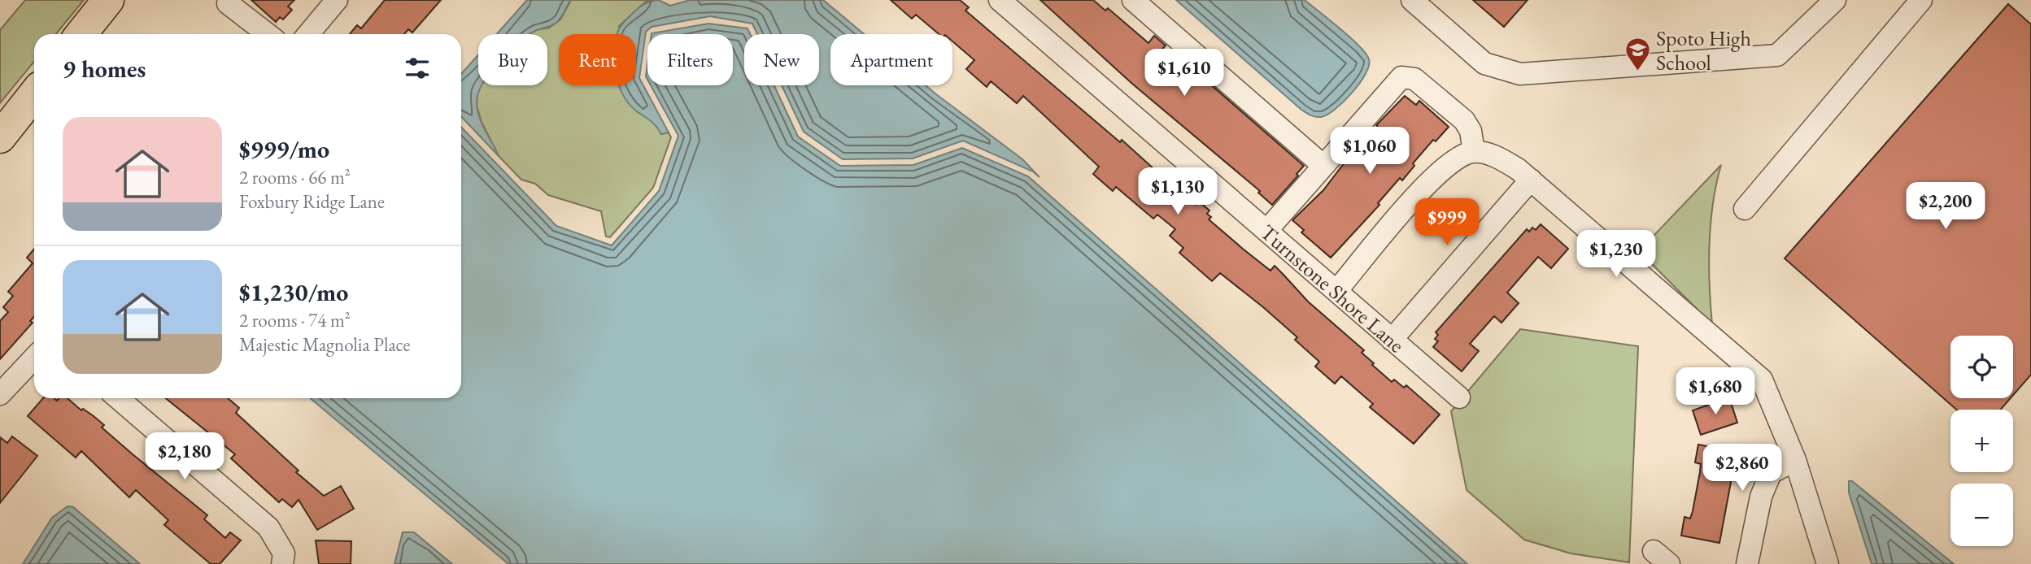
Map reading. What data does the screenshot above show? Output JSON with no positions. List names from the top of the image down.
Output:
{
  "streets": {
    "street": ["Turnstone Shore Lane"]
  },
  "places": {
    "school or university": ["Spoto High School"]
  },
  "page": {
    "chip": [
      "Buy",
      "Rent",
      "Filters",
      "New",
      "Apartment"
    ],
    "heading": "9 homes",
    "price": [
      "$1,610",
      "$1,060",
      "$1,130",
      "$2,200",
      "$999",
      "$1,230",
      "$1,680",
      "$2,180",
      "$2,860"
    ],
    "list": [
      {
        "name": "$999/mo",
        "note": "2 rooms · 66 m² · Foxbury Ridge Lane"
      },
      {
        "name": "$1,230/mo",
        "note": "2 rooms · 74 m² · Majestic Magnolia Place"
      }
    ],
    "map_buttons": ["+", "−"]
  }
}
